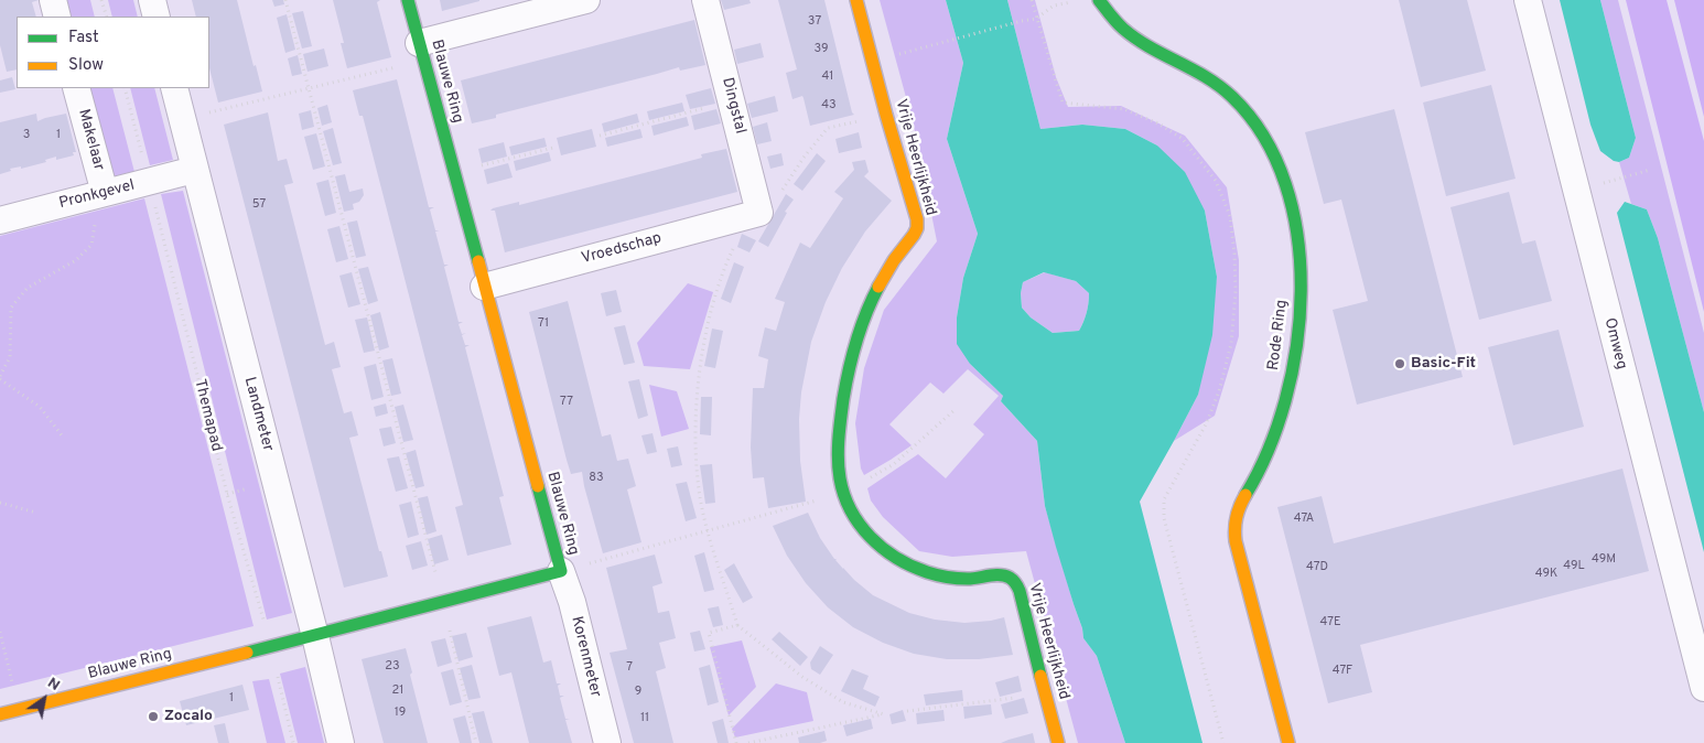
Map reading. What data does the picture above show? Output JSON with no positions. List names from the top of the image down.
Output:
{
  "streets": {
    "street": [
      "Blauwe Ring",
      "Dingstal",
      "Makelaar",
      "Vrije Heerlijkheid",
      "Pronkgevel",
      "Vroedschap",
      "Rode Ring",
      "Omweg",
      "Landmeter",
      "Korenmeter"
    ],
    "path": ["Themapad"]
  },
  "crossings": [
    ["Blauwe Ring", "Vroedschap"],
    ["Blauwe Ring", "Landmeter"],
    ["Blauwe Ring", "Themapad"],
    ["Blauwe Ring", "Korenmeter"],
    ["Dingstal", "Vroedschap"],
    ["Makelaar", "Pronkgevel"],
    ["Pronkgevel", "Landmeter"],
    ["Pronkgevel", "Themapad"]
  ],
  "places": ["Basic-Fit", "Zocalo"],
  "house_numbers": [
    "37",
    "39",
    "41",
    "43",
    "3",
    "1",
    "57",
    "71",
    "77",
    "83",
    "47A",
    "49M",
    "49L",
    "47D",
    "49K",
    "47E",
    "23",
    "7",
    "47F",
    "21",
    "9",
    "1",
    "19",
    "11"
  ],
  "legend": ["Fast", "Slow"],
  "north": "top right"
}
